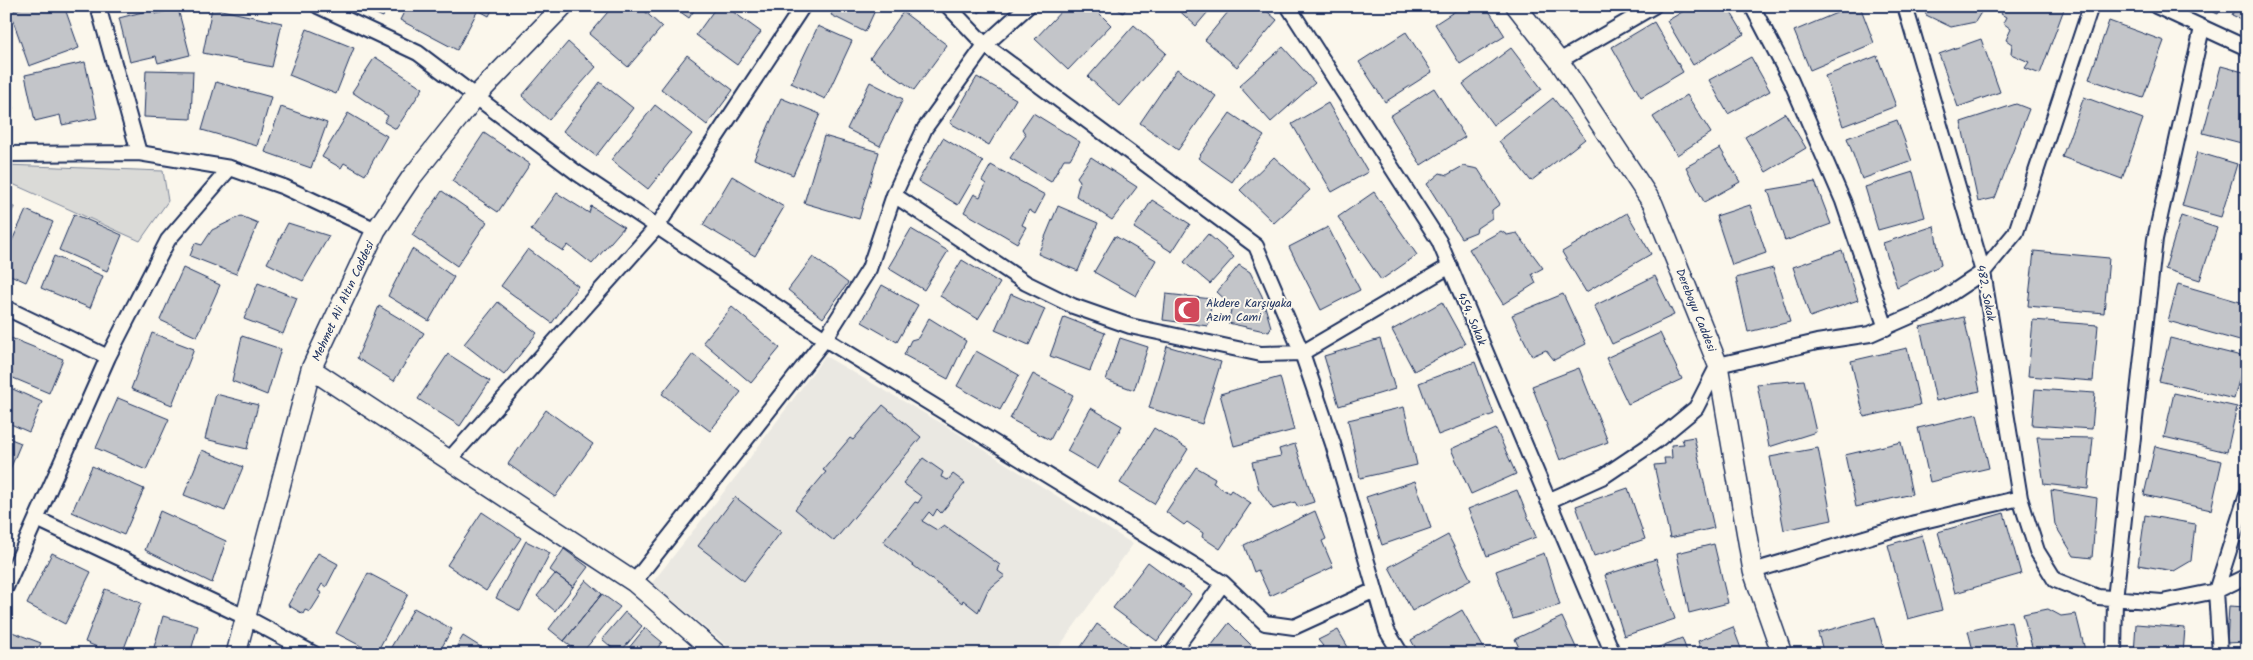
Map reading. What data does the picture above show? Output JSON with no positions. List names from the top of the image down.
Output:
{
  "streets": {
    "street": [
      "482. Sokak",
      "Mehmet Ali Altın Caddesi",
      "Dereboyu Caddesi",
      "454. Sokak"
    ]
  },
  "places": {
    "mosque": ["Akdere Karşıyaka Azim Cami"]
  }
}
